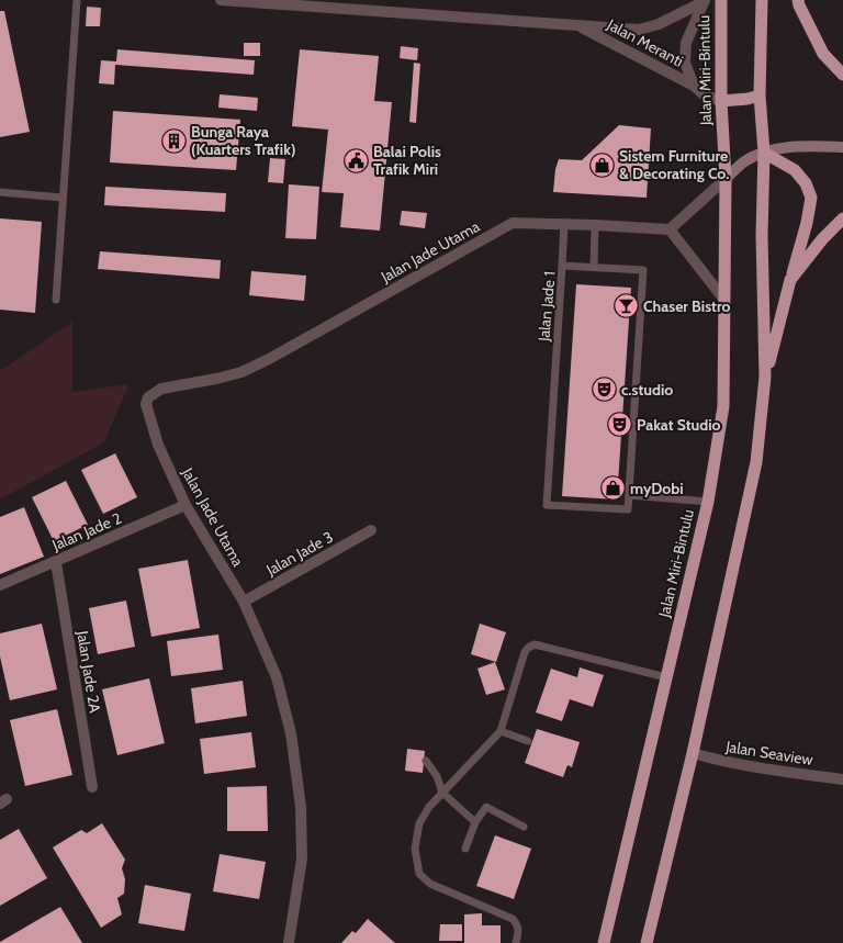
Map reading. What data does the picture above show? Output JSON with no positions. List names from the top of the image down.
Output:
{
  "streets": {
    "highway": ["Jalan Miri-Bintulu"],
    "street": [
      "Jalan Meranti",
      "Jalan Jade Utama",
      "Jalan Jade 2",
      "Jalan Jade 3",
      "Jalan Jade 2A",
      "Jalan Seaview"
    ],
    "lane": ["Jalan Jade 1"]
  },
  "crossings": [
    ["Jalan Meranti", "Jalan Miri-Bintulu"],
    ["Jalan Jade Utama", "Jalan Jade 2"],
    ["Jalan Jade Utama", "Jalan Jade 3"],
    ["Jalan Jade 2", "Jalan Jade 2A"]
  ],
  "places": {
    "building": ["Bunga Raya (Kuarters Trafik)"],
    "public building": ["Balai Polis Trafik Miri"],
    "shop": ["Sistem Furniture & Decorating Co.", "myDobi"],
    "bar": ["Chaser Bistro"],
    "theatre": ["c.studio", "Pakat Studio"]
  }
}
